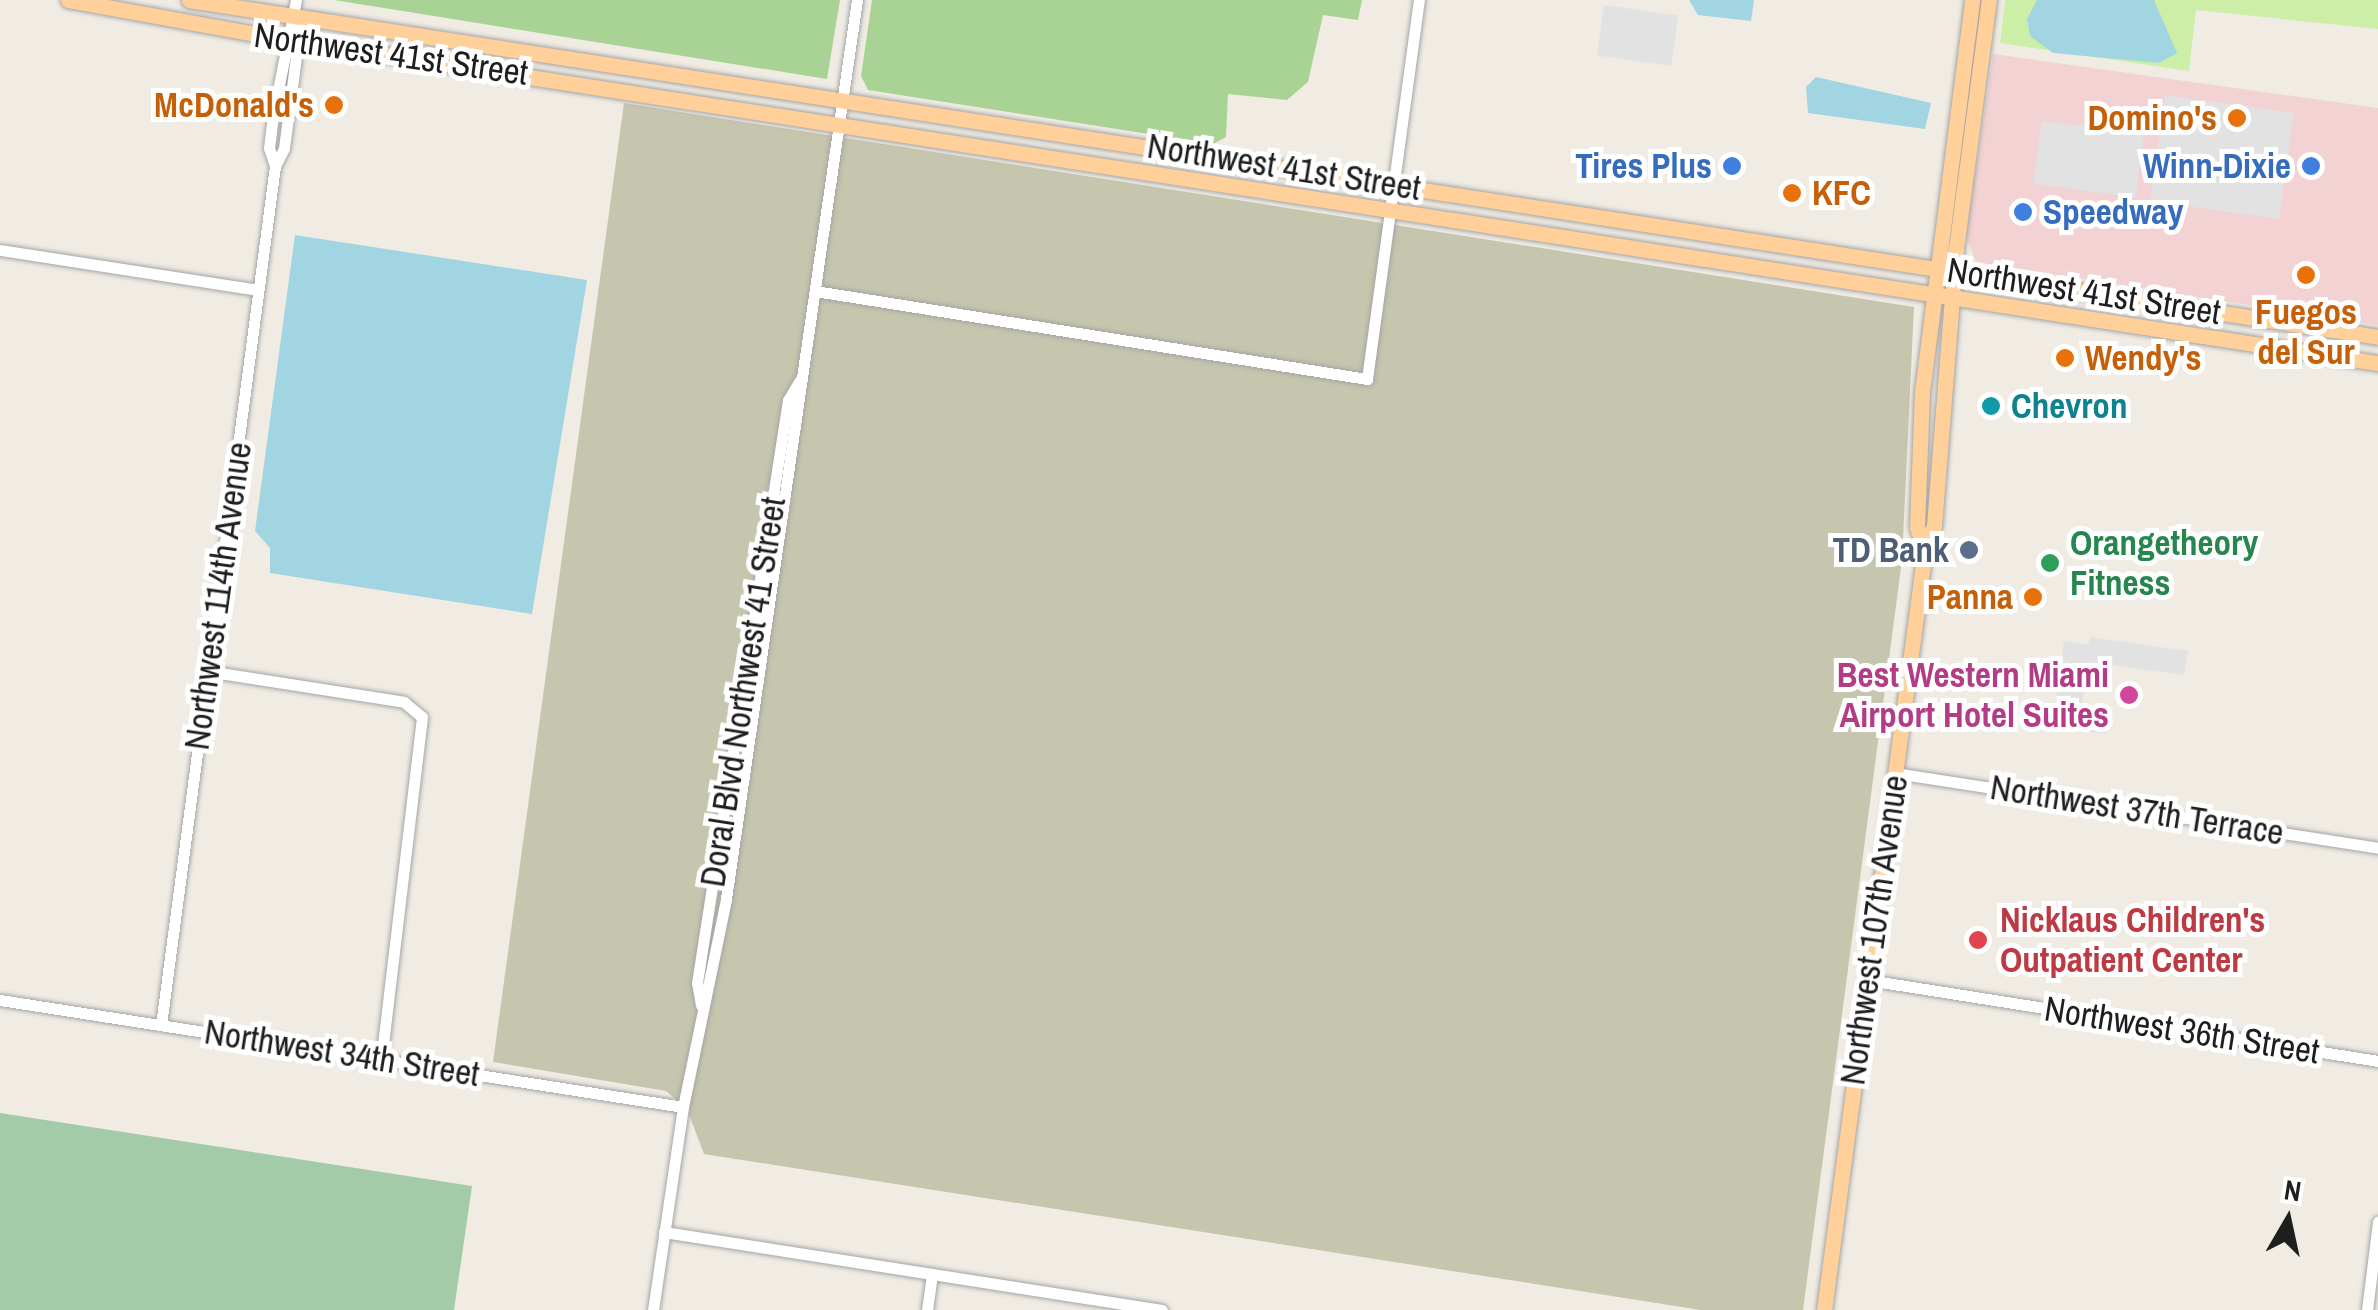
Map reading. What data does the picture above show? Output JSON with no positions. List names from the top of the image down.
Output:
{
  "streets": {
    "main road": ["Northwest 41st Street", "Northwest 107th Avenue"],
    "street": [
      "Northwest 114th Avenue",
      "Doral Blvd Northwest 41 Street",
      "Northwest 37th Terrace",
      "Northwest 36th Street",
      "Northwest 34th Street"
    ]
  },
  "crossings": [
    ["Northwest 41st Street", "Northwest 114th Avenue"],
    ["Northwest 41st Street", "Doral Blvd Northwest 41 Street"],
    ["Northwest 41st Street", "Northwest 107th Avenue"],
    ["Northwest 114th Avenue", "Northwest 34th Street"],
    ["Doral Blvd Northwest 41 Street", "Northwest 34th Street"],
    ["Northwest 37th Terrace", "Northwest 107th Avenue"],
    ["Northwest 107th Avenue", "Northwest 36th Street"]
  ],
  "places": [
    "McDonald's",
    "Domino's",
    "Tires Plus",
    "Winn-Dixie",
    "KFC",
    "Speedway",
    "Fuegos del Sur",
    "Wendy's",
    "Chevron",
    "TD Bank",
    "Orangetheory Fitness",
    "Panna",
    "Best Western Miami Airport Hotel Suites",
    "Nicklaus Children's Outpatient Center"
  ],
  "north": "top"
}
